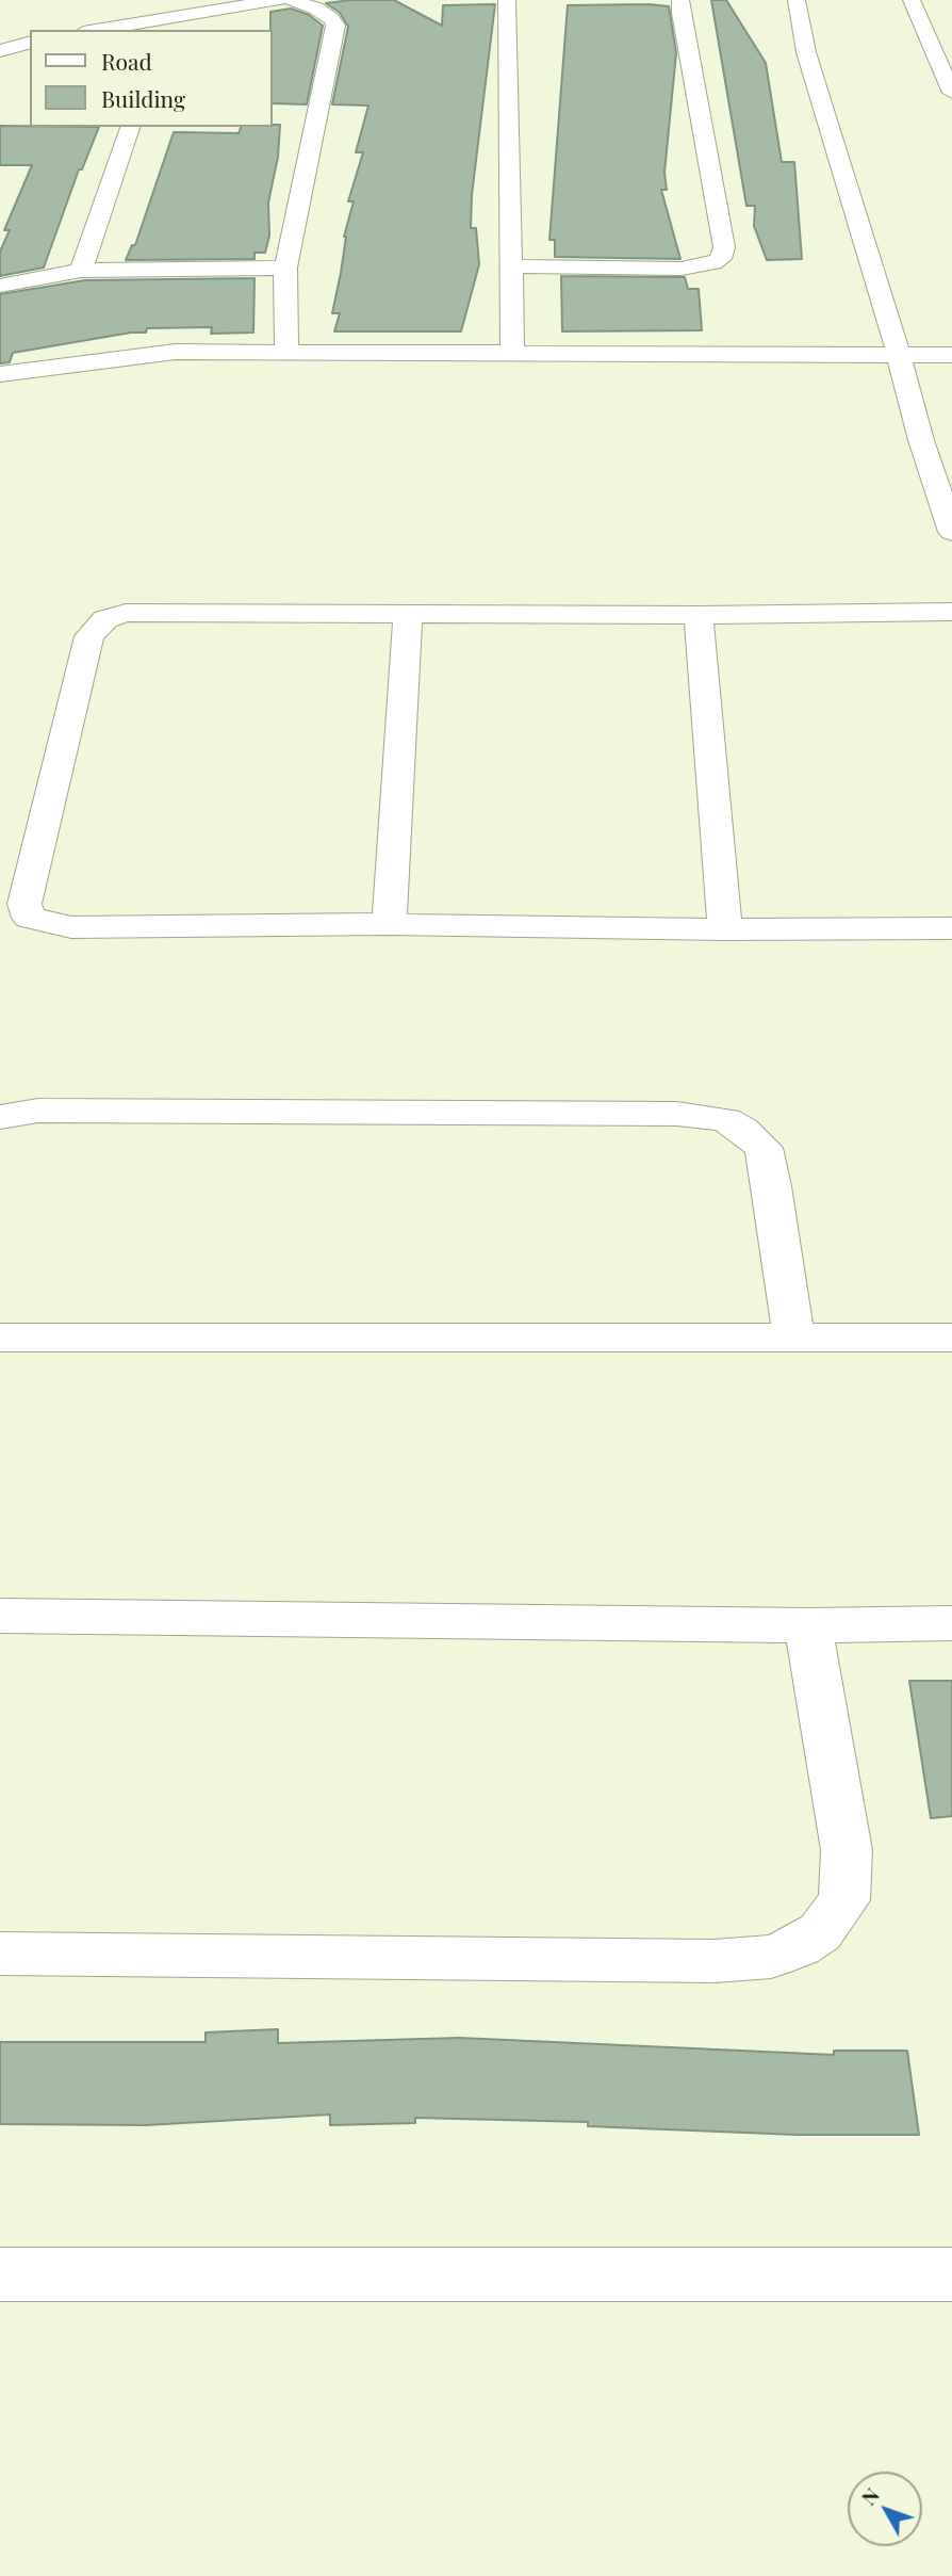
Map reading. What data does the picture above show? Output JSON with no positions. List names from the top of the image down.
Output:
{
  "legend": ["Road", "Building"],
  "north": "top left"
}
